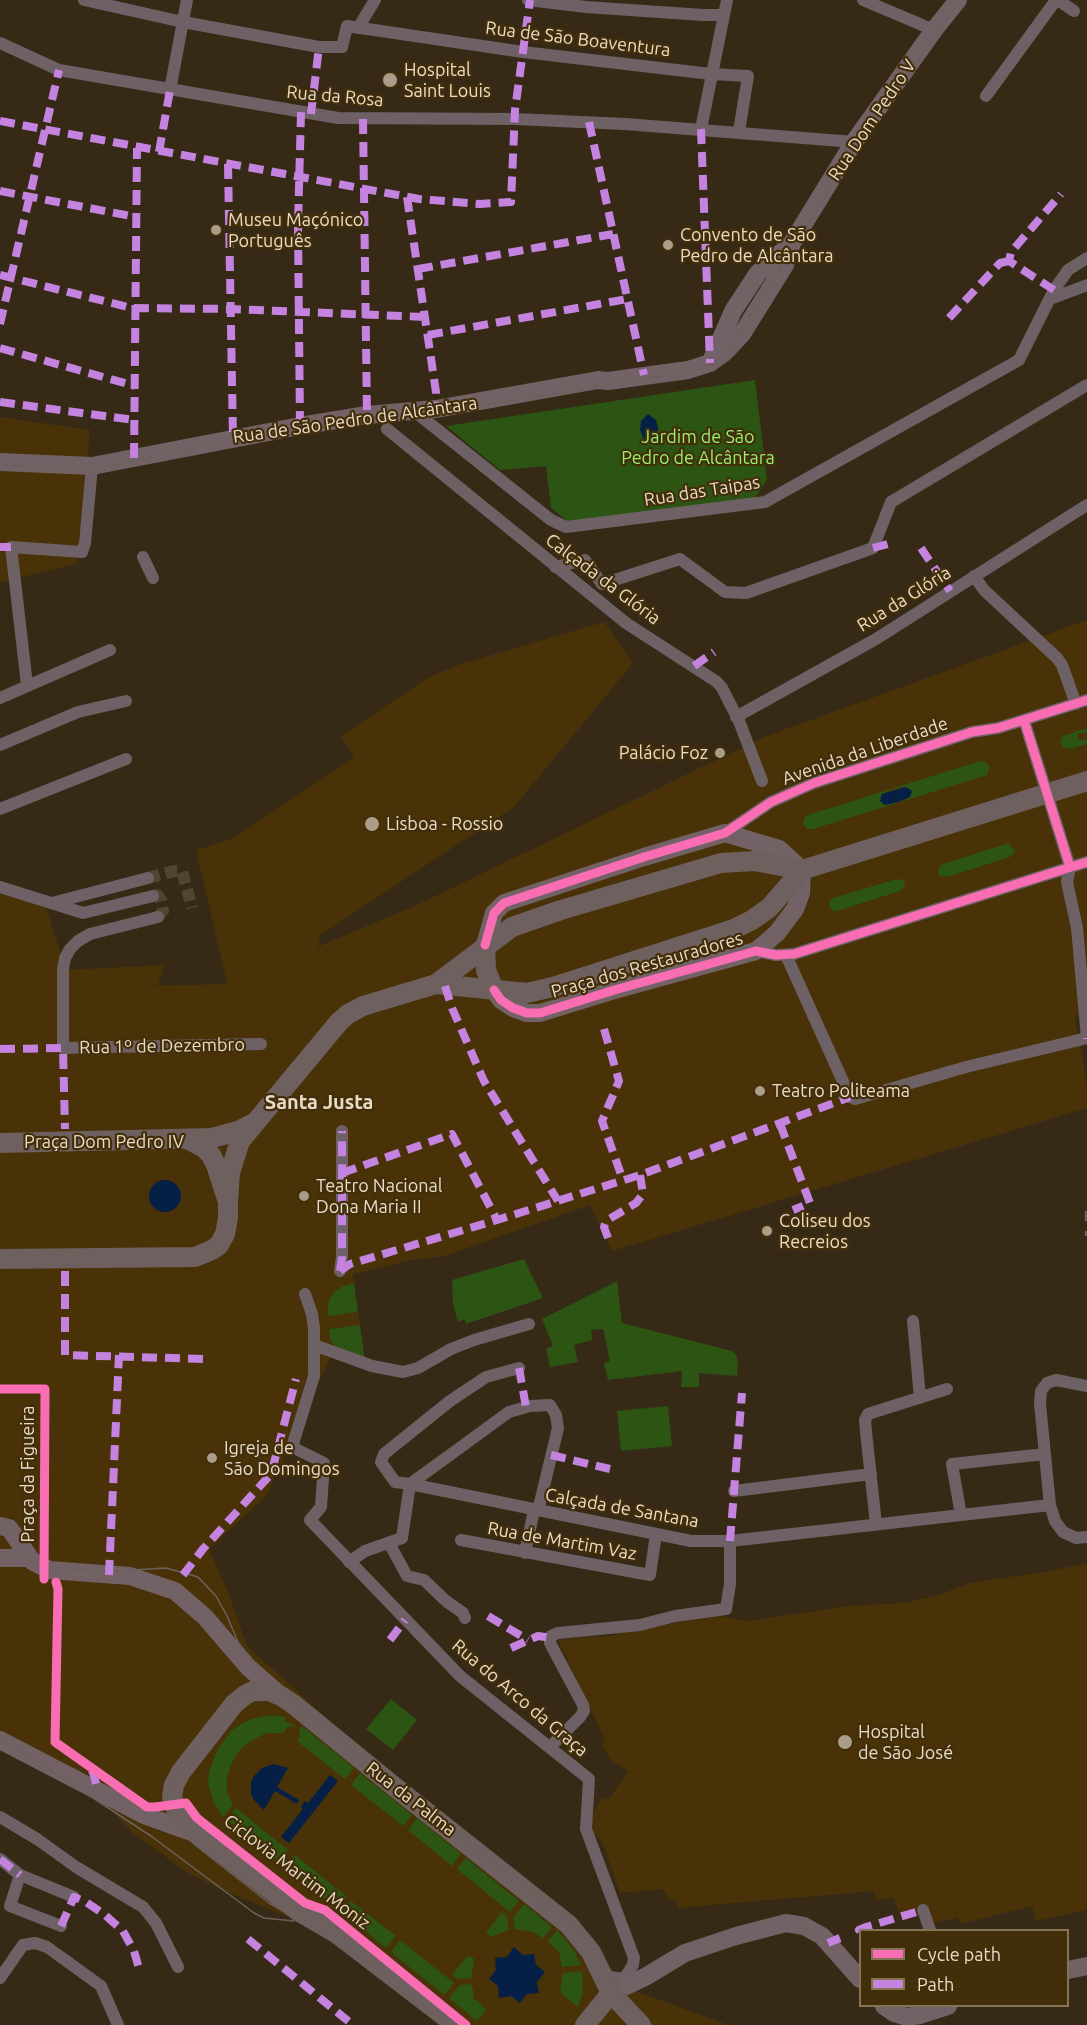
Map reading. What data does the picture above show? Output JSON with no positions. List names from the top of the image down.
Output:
{
  "streets": {
    "main road": [
      "Rua Dom Pedro V",
      "Rua de São Pedro de Alcântara",
      "Praça dos Restauradores",
      "Praça Dom Pedro IV",
      "Praça da Figueira",
      "Rua da Palma"
    ],
    "street": [
      "Rua de São Boaventura",
      "Rua da Rosa",
      "Rua das Taipas",
      "Calçada da Glória",
      "Rua da Glória",
      "Avenida da Liberdade",
      "Rua 1º de Dezembro",
      "Calçada de Santana",
      "Rua de Martim Vaz",
      "Rua do Arco da Graça"
    ],
    "cycle path": ["Ciclovia Martim Moniz"]
  },
  "crossings": [
    ["Rua de São Boaventura", "Rua da Rosa"],
    ["Rua da Rosa", "Rua Dom Pedro V"],
    ["Rua Dom Pedro V", "Rua de São Pedro de Alcântara"],
    ["Rua de São Pedro de Alcântara", "Rua das Taipas"],
    ["Calçada da Glória", "Rua da Glória"],
    ["Praça da Figueira", "Rua da Palma"],
    ["Calçada de Santana", "Rua de Martim Vaz"],
    ["Rua do Arco da Graça", "Rua da Palma"]
  ],
  "districts": ["Santa Justa"],
  "parks": ["Jardim de São Pedro de Alcântara"],
  "places": [
    "Hospital Saint Louis",
    "Museu Maçónico Português",
    "Convento de São Pedro de Alcântara",
    "Palácio Foz",
    "Lisboa - Rossio",
    "Teatro Politeama",
    "Teatro Nacional Dona Maria II",
    "Coliseu dos Recreios",
    "Igreja de São Domingos",
    "Hospital de São José"
  ],
  "legend": ["Cycle path", "Path"]
}
